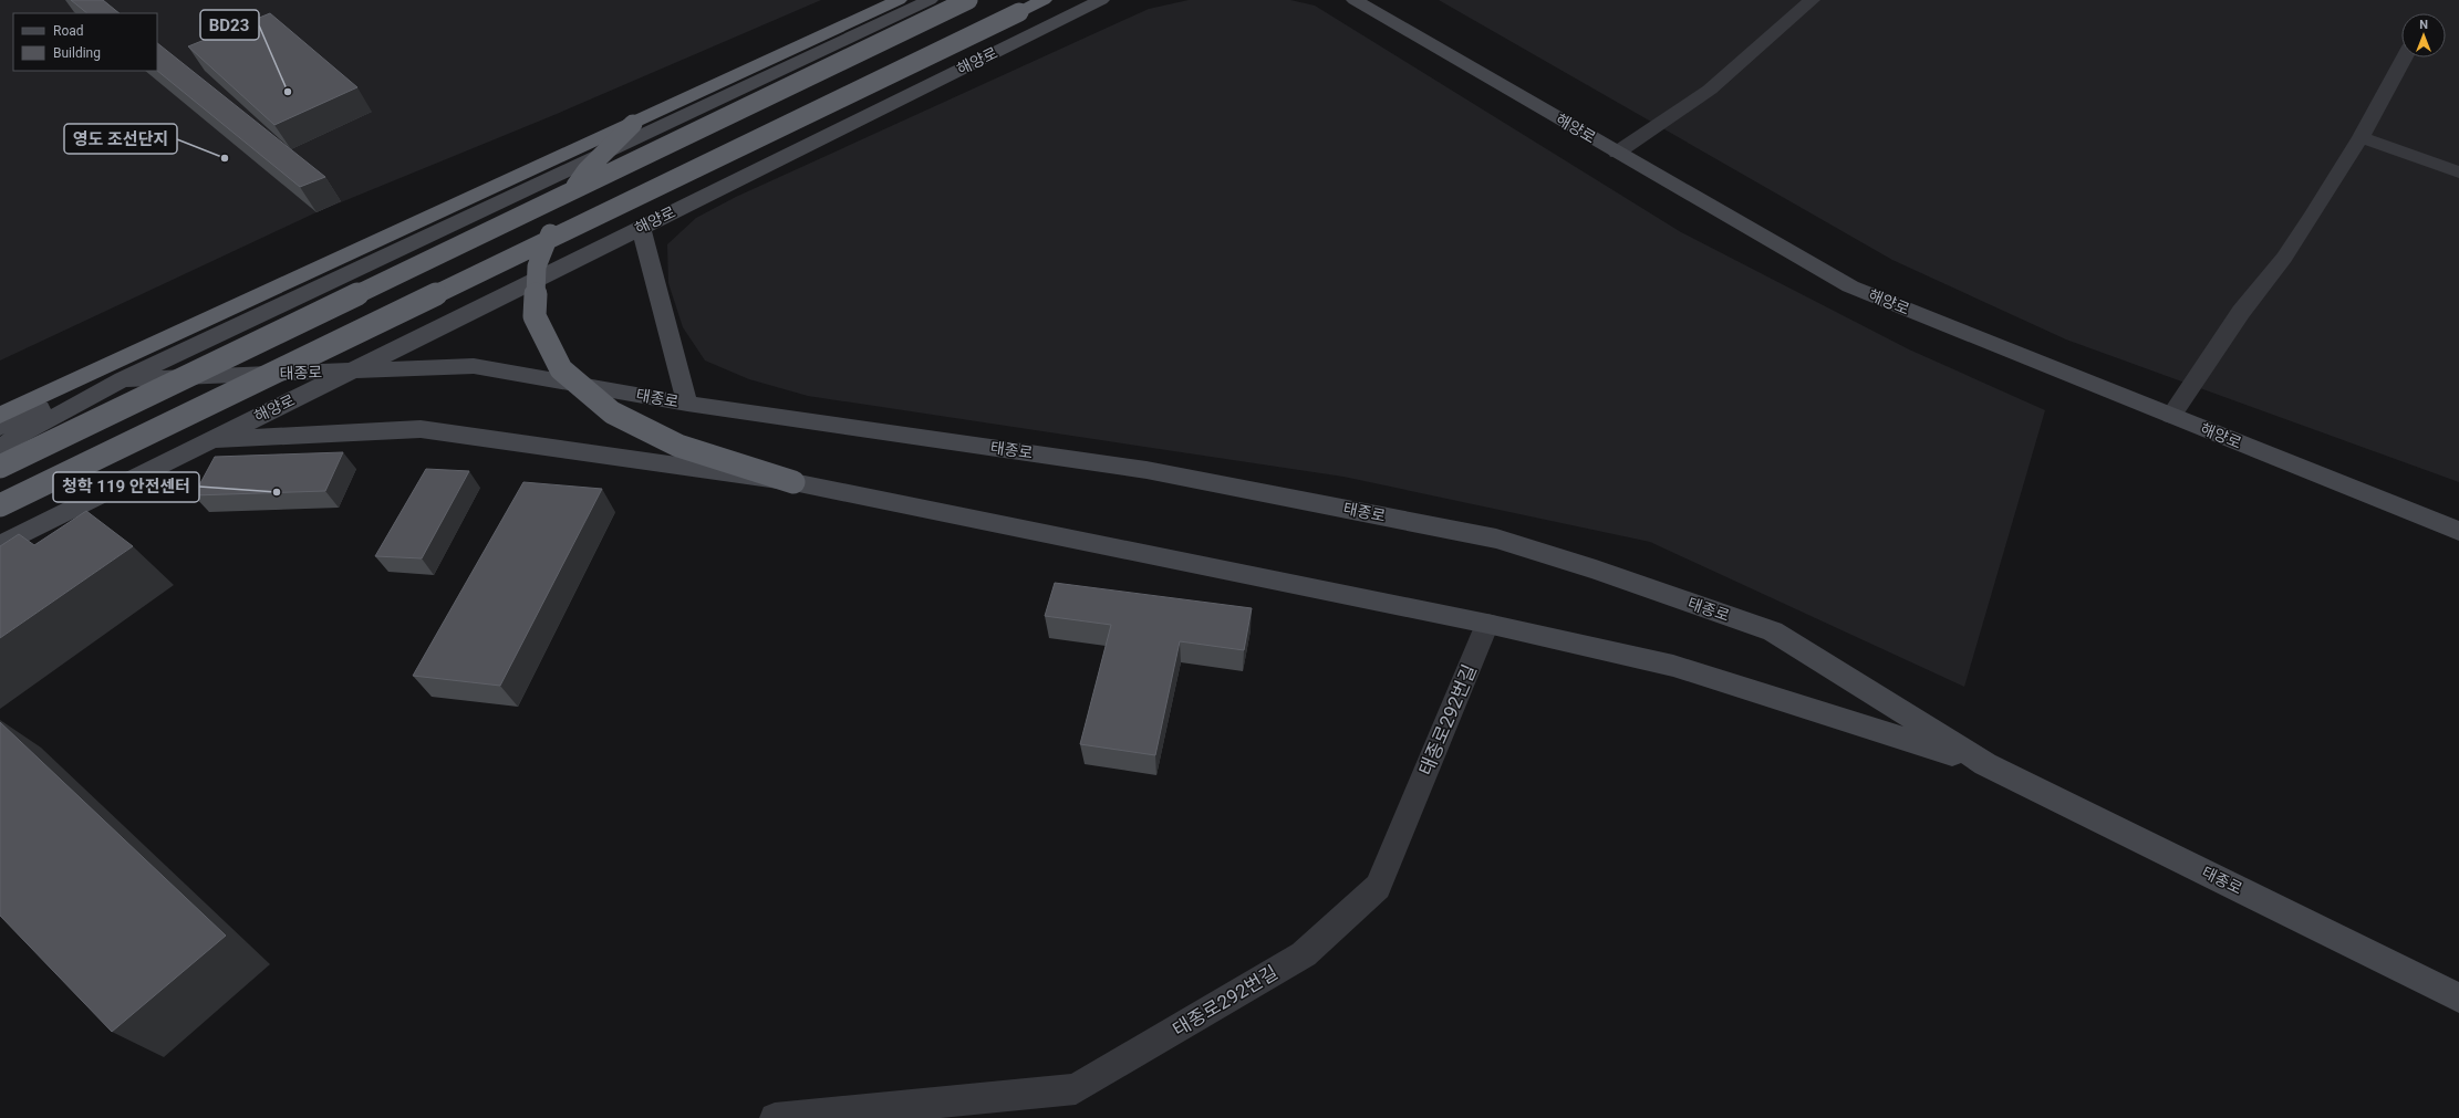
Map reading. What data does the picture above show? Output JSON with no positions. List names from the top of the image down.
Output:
{
  "streets": {
    "main road": ["해양로", "태종로"],
    "street": ["태종로292번길"]
  },
  "crossings": [
    ["해양로", "태종로"],
    ["태종로", "태종로292번길"]
  ],
  "places": ["BD23", "영도 조선단지", "청학 119 안전센터"],
  "legend": ["Road", "Building"],
  "north": "top"
}
